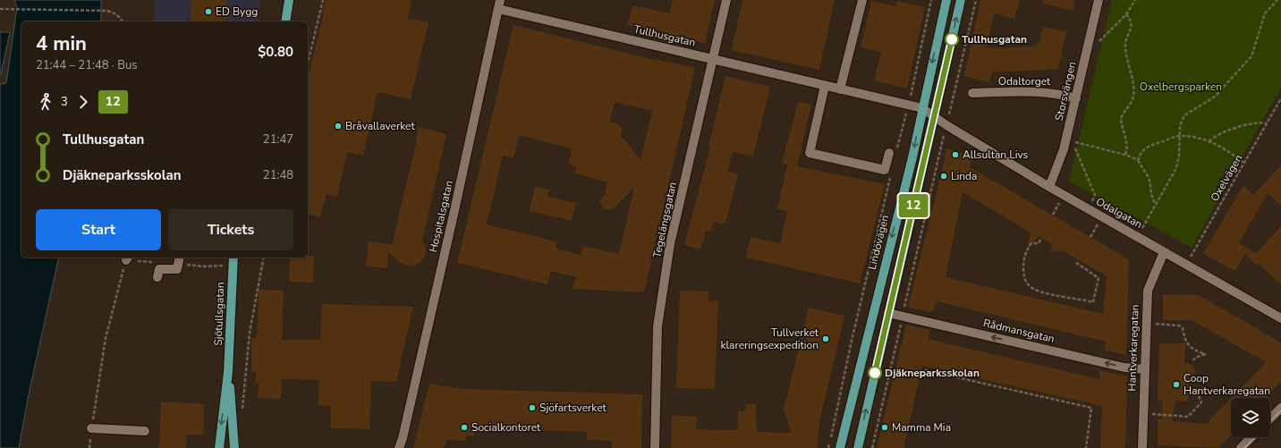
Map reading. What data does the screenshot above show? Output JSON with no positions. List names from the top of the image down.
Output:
{
  "streets": {
    "main road": ["Lindövägen", "Sjötullsgatan"],
    "street": [
      "Tullhusgatan",
      "Odaltorget",
      "Storsvängen",
      "Odalgatan",
      "Hospitalsgatan",
      "Tegelängsgatan",
      "Rådmansgatan",
      "Hantverkaregatan"
    ],
    "path": ["Oxelvägen"]
  },
  "crossings": [
    ["Tullhusgatan", "Odalgatan"],
    ["Tullhusgatan", "Hospitalsgatan"],
    ["Tullhusgatan", "Tegelängsgatan"],
    ["Tullhusgatan", "Lindövägen"],
    ["Odaltorget", "Storsvängen"],
    ["Storsvängen", "Odalgatan"],
    ["Oxelvägen", "Odalgatan"],
    ["Odalgatan", "Hantverkaregatan"],
    ["Rådmansgatan", "Hantverkaregatan"]
  ],
  "one_way": ["Rådmansgatan"],
  "parks": ["Oxelbergsparken"],
  "places": [
    "ED Bygg",
    "Tullhusgatan",
    "Bråvallaverket",
    "Allsultan Livs",
    "Linda",
    "Tullverket klareringsexpedition",
    "Djäkneparksskolan",
    "Coop Hantverkaregatan",
    "Sjöfartsverket",
    "Socialkontoret",
    "Mamma Mia"
  ],
  "lines": ["bus line 12"],
  "page": {
    "on_map": "12",
    "heading": ["4 min", "21:44 – 21:48 · Bus", "$0.80"],
    "legs": ["3", "12"],
    "list": [
      {
        "name": "Tullhusgatan",
        "value": "21:47"
      },
      {
        "name": "Djäkneparksskolan",
        "value": "21:48"
      }
    ],
    "buttons": ["Start", "Tickets"]
  }
}
